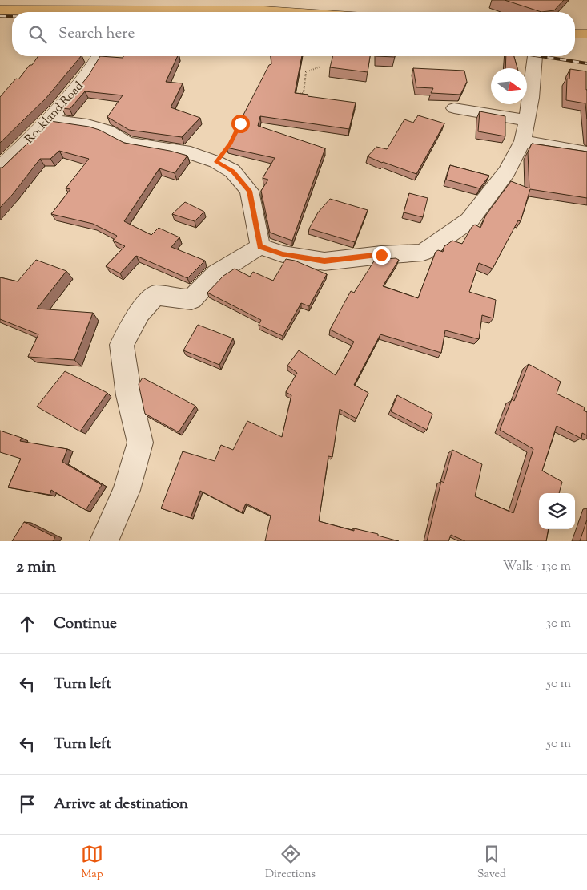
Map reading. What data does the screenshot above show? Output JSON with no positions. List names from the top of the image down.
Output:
{
  "streets": {
    "street": ["Rockland Road"]
  },
  "north": "right",
  "page": {
    "search": "Search here",
    "heading": ["2 min", "Walk · 130 m"],
    "list": [
      ["Continue", "30 m"],
      ["Turn left", "50 m"],
      ["Turn left", "50 m"],
      "Arrive at destination"
    ],
    "nav": ["Map", "Directions", "Saved"]
  }
}
